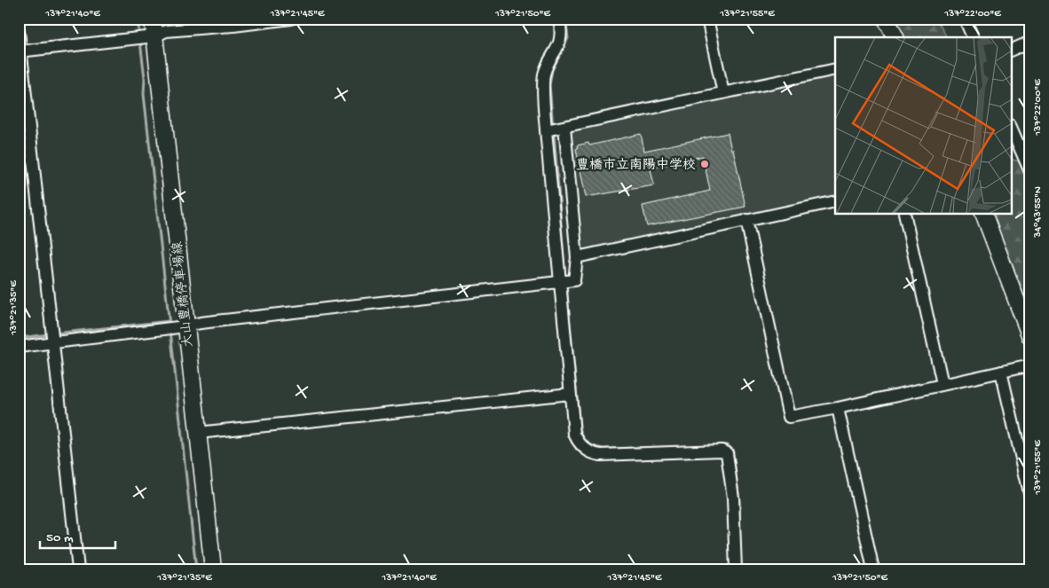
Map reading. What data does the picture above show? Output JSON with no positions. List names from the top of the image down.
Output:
{
  "streets": {
    "main road": ["大山豊橋停車場線"]
  },
  "places": ["豊橋市立南陽中学校"],
  "scale_bar": "50 m",
  "coordinates": [
    "137°21'40\"E",
    "137°21'45\"E",
    "137°21'50\"E",
    "137°21'55\"E",
    "137°22'00\"E",
    "34°43'55\"N",
    "137°21'35\"E"
  ]
}
